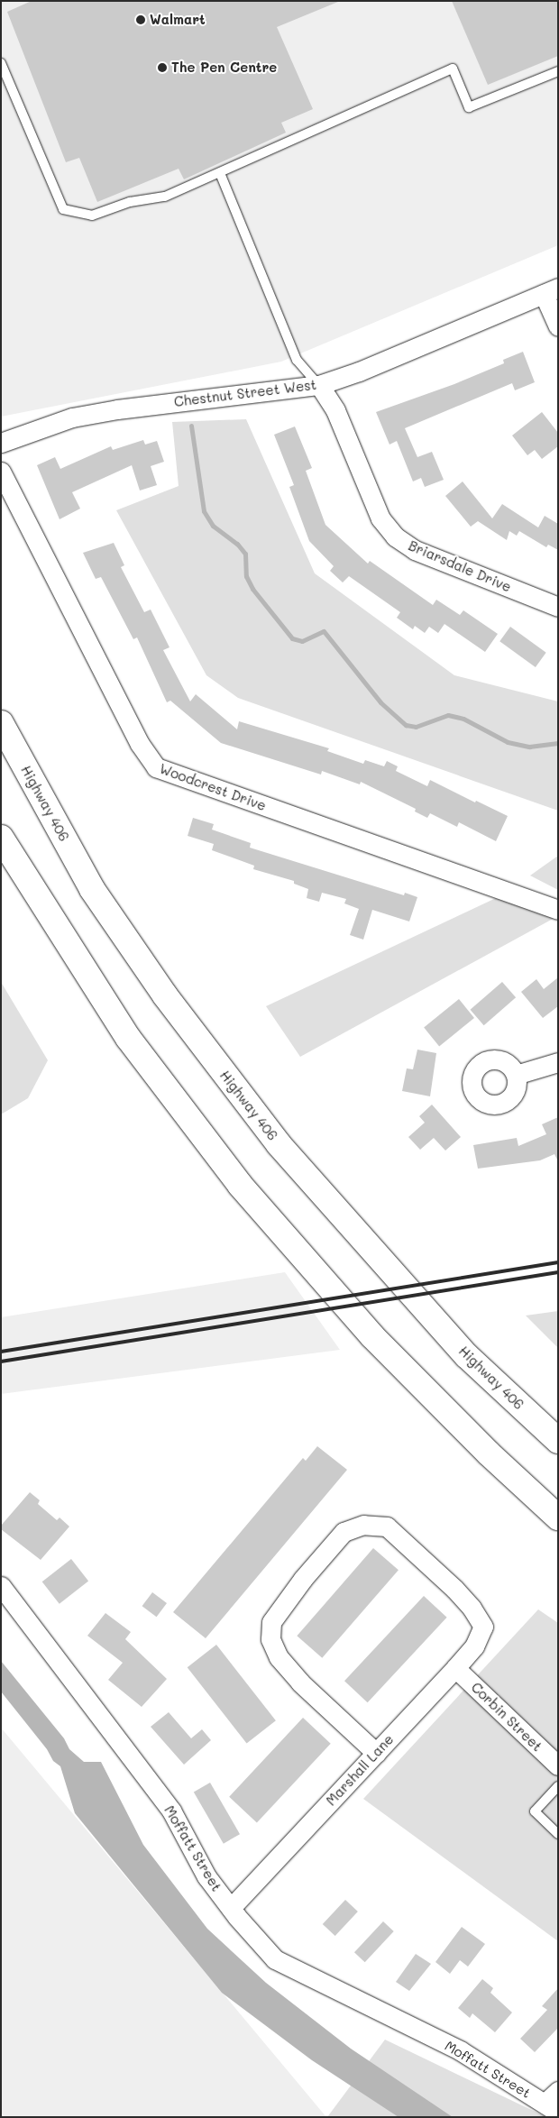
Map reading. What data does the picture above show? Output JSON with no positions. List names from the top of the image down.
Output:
{
  "streets": {
    "highway": ["Highway 406"],
    "street": [
      "Chestnut Street West",
      "Briarsdale Drive",
      "Woodcrest Drive",
      "Corbin Street",
      "Marshall Lane",
      "Moffatt Street"
    ]
  },
  "crossings": [
    ["Chestnut Street West", "Briarsdale Drive"],
    ["Corbin Street", "Marshall Lane"],
    ["Marshall Lane", "Moffatt Street"]
  ],
  "places": ["Walmart", "The Pen Centre"]
}
